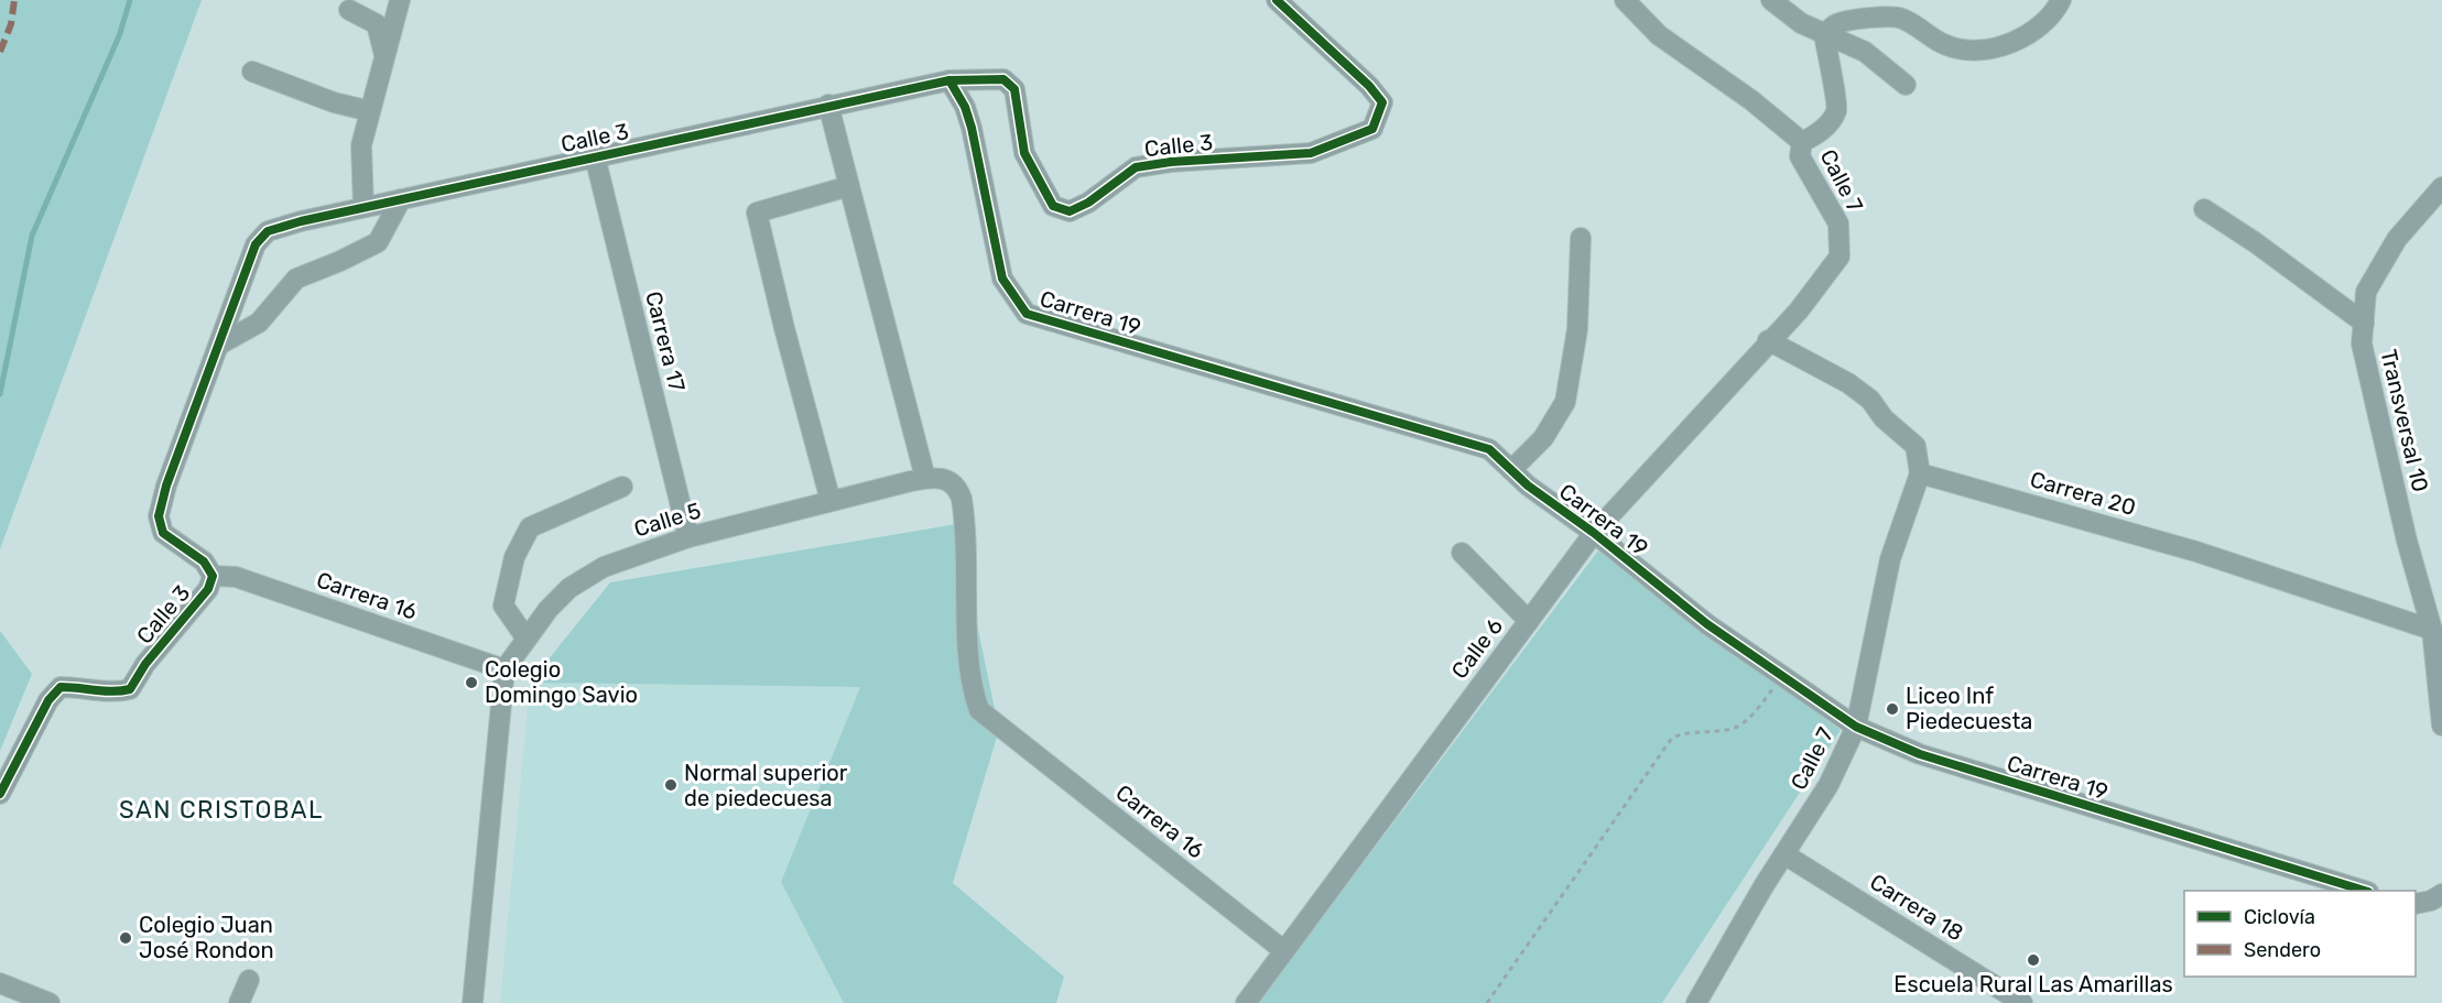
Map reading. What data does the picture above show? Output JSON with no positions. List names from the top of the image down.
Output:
{
  "streets": {
    "street": [
      "Calle 3",
      "Calle 7",
      "Carrera 19",
      "Carrera 17",
      "Transversal 10",
      "Carrera 20",
      "Calle 5",
      "Carrera 16",
      "Calle 6",
      "Carrera 18"
    ]
  },
  "crossings": [
    ["Calle 3", "Carrera 19"],
    ["Calle 3", "Carrera 17"],
    ["Calle 3", "Carrera 16"],
    ["Calle 7", "Carrera 19"],
    ["Calle 7", "Carrera 20"],
    ["Calle 7", "Calle 6"],
    ["Calle 7", "Carrera 18"],
    ["Carrera 19", "Calle 6"],
    ["Carrera 17", "Calle 5"],
    ["Transversal 10", "Carrera 20"],
    ["Calle 5", "Carrera 16"],
    ["Carrera 16", "Calle 6"]
  ],
  "districts": ["SAN CRISTOBAL"],
  "places": [
    "Colegio Domingo Savio",
    "Liceo Inf Piedecuesta",
    "Normal superior de piedecuesa",
    "Colegio Juan José Rondon",
    "Escuela Rural Las Amarillas"
  ],
  "legend": ["Ciclovía", "Sendero"]
}
